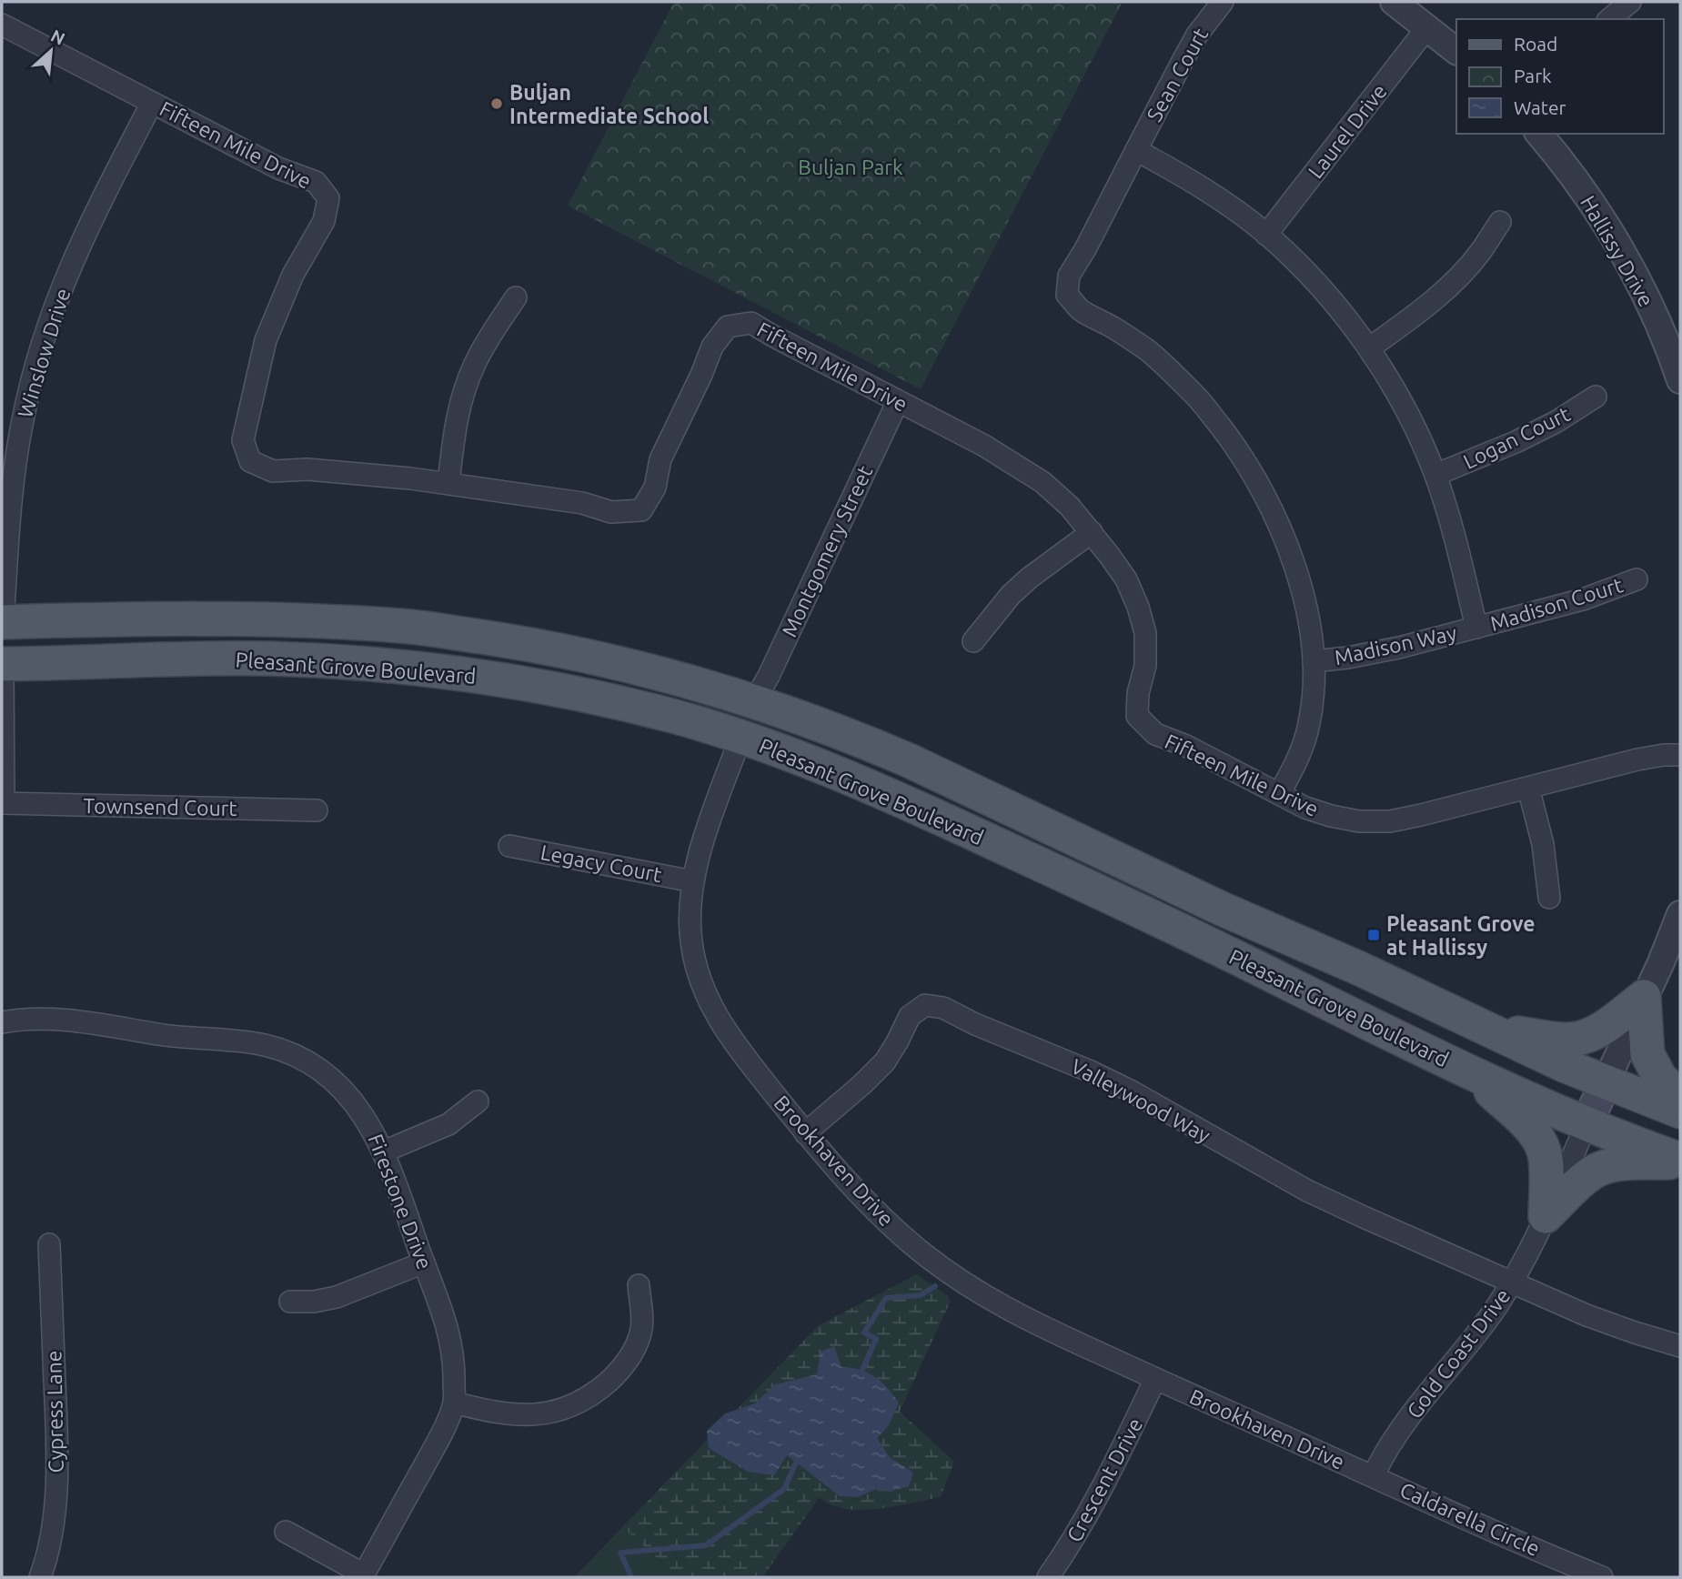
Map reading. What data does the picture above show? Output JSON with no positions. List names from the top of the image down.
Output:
{
  "streets": {
    "main road": ["Pleasant Grove Boulevard"],
    "street": [
      "Sean Court",
      "Laurel Drive",
      "Fifteen Mile Drive",
      "Hallissy Drive",
      "Winslow Drive",
      "Logan Court",
      "Montgomery Street",
      "Madison Court",
      "Madison Way",
      "Townsend Court",
      "Legacy Court",
      "Valleywood Way",
      "Brookhaven Drive",
      "Firestone Drive",
      "Gold Coast Drive",
      "Cypress Lane",
      "Crescent Drive",
      "Caldarella Circle"
    ]
  },
  "crossings": [
    ["Sean Court", "Fifteen Mile Drive"],
    ["Sean Court", "Madison Way"],
    ["Fifteen Mile Drive", "Winslow Drive"],
    ["Fifteen Mile Drive", "Montgomery Street"],
    ["Winslow Drive", "Pleasant Grove Boulevard"],
    ["Montgomery Street", "Pleasant Grove Boulevard"],
    ["Madison Court", "Madison Way"],
    ["Pleasant Grove Boulevard", "Brookhaven Drive"],
    ["Pleasant Grove Boulevard", "Gold Coast Drive"],
    ["Legacy Court", "Brookhaven Drive"],
    ["Valleywood Way", "Brookhaven Drive"],
    ["Valleywood Way", "Gold Coast Drive"],
    ["Brookhaven Drive", "Gold Coast Drive"],
    ["Brookhaven Drive", "Crescent Drive"],
    ["Brookhaven Drive", "Caldarella Circle"],
    ["Gold Coast Drive", "Caldarella Circle"]
  ],
  "parks": ["Buljan Park"],
  "places": {
    "other": ["Buljan Intermediate School"],
    "transit": ["Pleasant Grove at Hallissy"]
  },
  "legend": ["Road", "Park", "Water"],
  "north": "top right"
}
